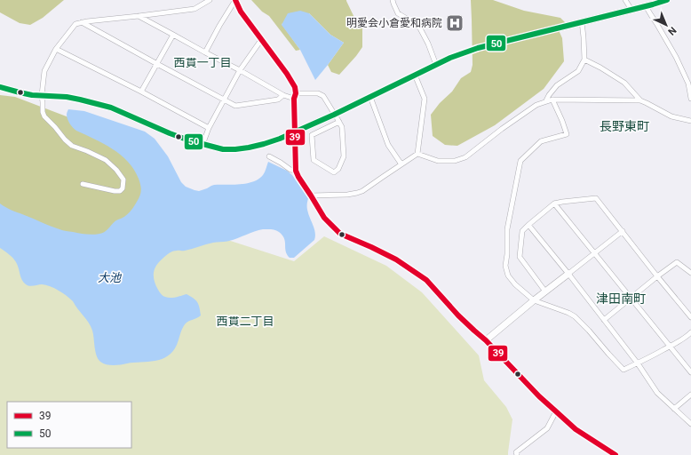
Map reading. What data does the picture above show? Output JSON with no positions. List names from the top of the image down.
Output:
{
  "districts": [
    "西貫一丁目",
    "長野東町",
    "津田南町",
    "西貫二丁目"
  ],
  "water": ["大池"],
  "places": {
    "hospital": ["明愛会小倉愛和病院"]
  },
  "lines": ["transit line 39", "transit line 50"],
  "legend": ["39", "50"],
  "north": "bottom right"
}
